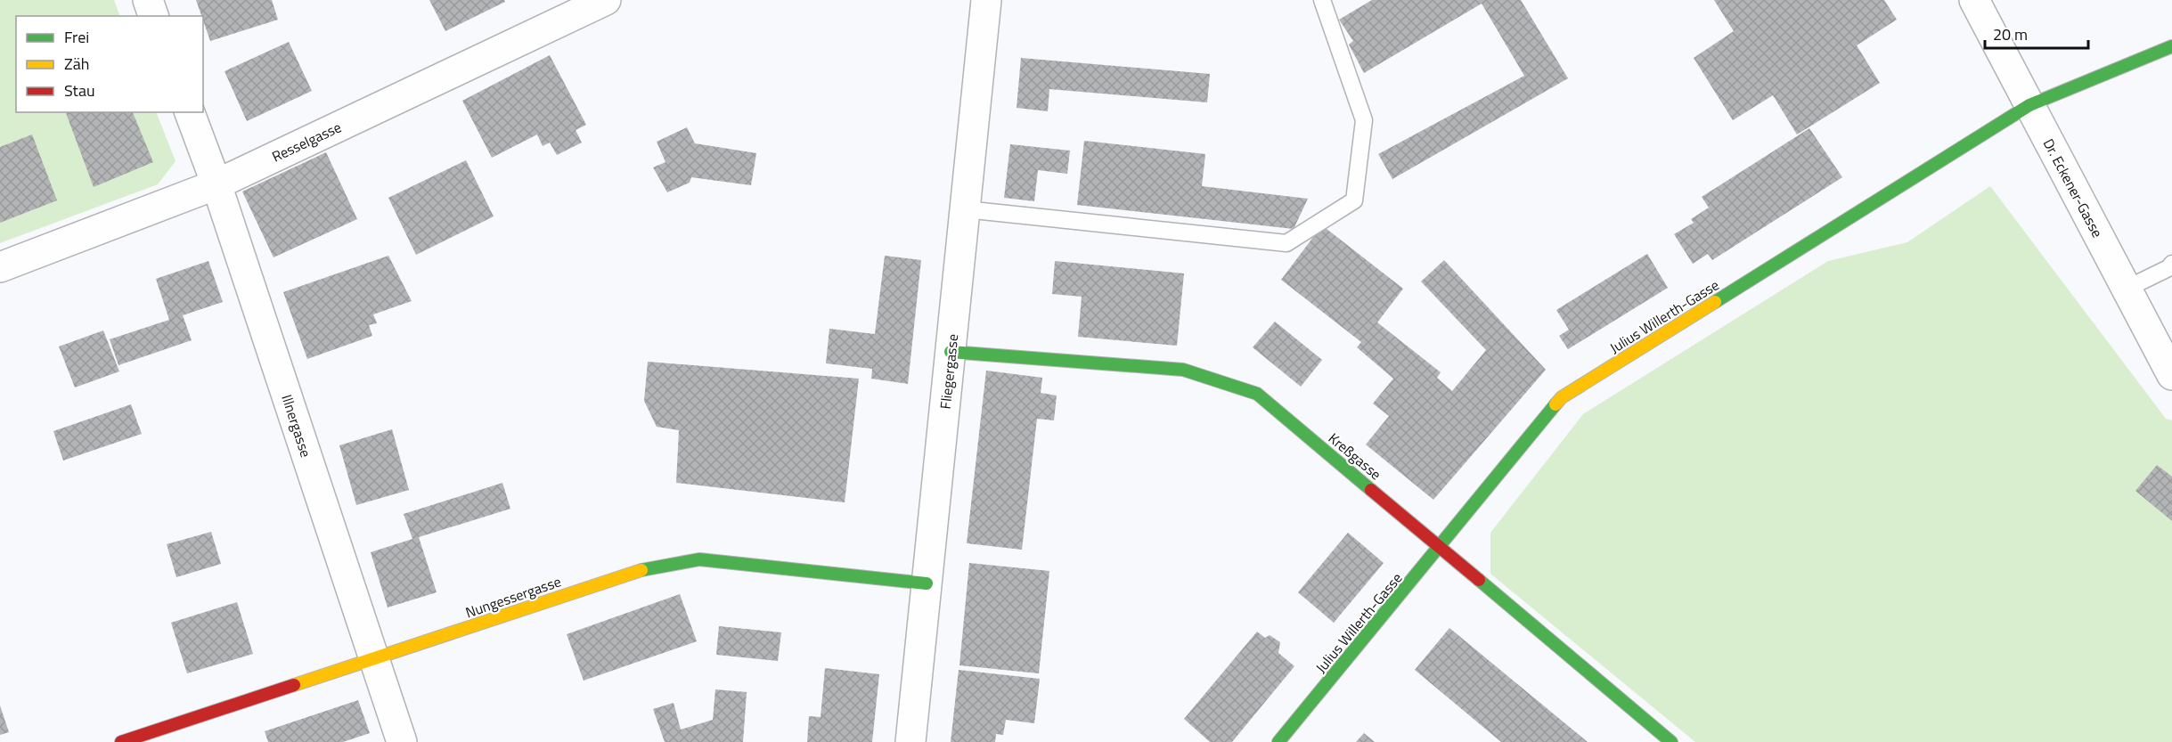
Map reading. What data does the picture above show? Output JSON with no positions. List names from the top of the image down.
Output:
{
  "streets": {
    "street": [
      "Resselgasse",
      "Dr. Eckener-Gasse",
      "Julius Willerth-Gasse",
      "Fliegergasse",
      "Illnergasse",
      "Kreßgasse",
      "Nungessergasse"
    ]
  },
  "crossings": [
    ["Resselgasse", "Illnergasse"],
    ["Dr. Eckener-Gasse", "Julius Willerth-Gasse"],
    ["Julius Willerth-Gasse", "Kreßgasse"],
    ["Fliegergasse", "Kreßgasse"],
    ["Fliegergasse", "Nungessergasse"],
    ["Illnergasse", "Nungessergasse"]
  ],
  "legend": ["Frei", "Zäh", "Stau"],
  "scale_bar": "20 m"
}
